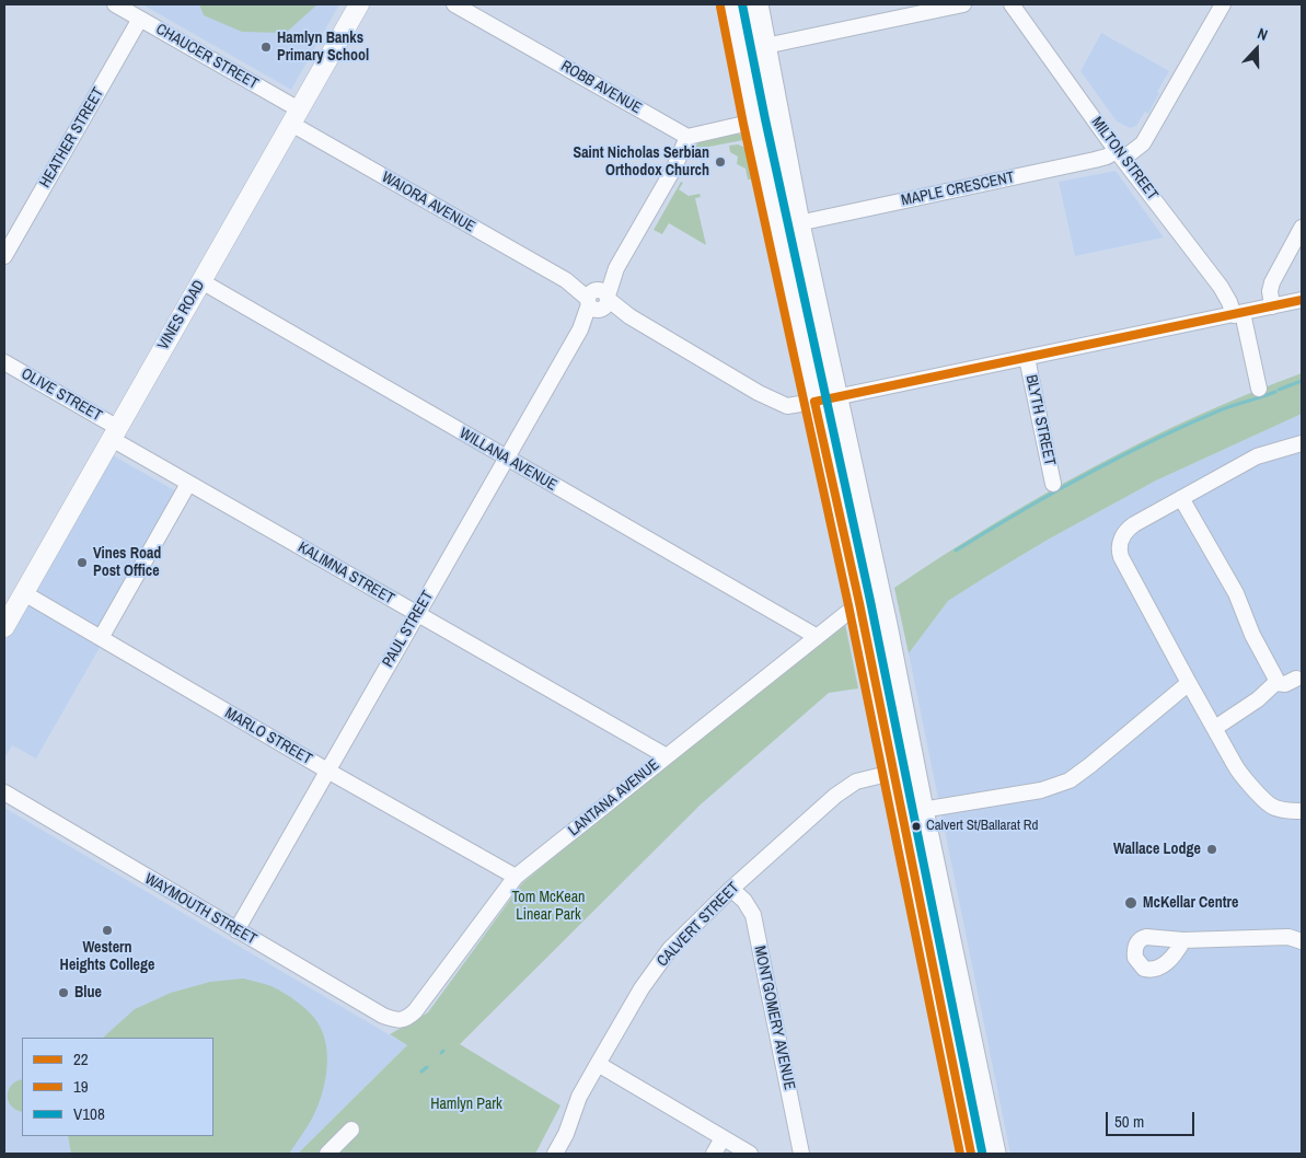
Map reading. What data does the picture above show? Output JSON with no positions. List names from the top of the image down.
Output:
{
  "streets": {
    "main road": ["VINES ROAD"],
    "street": [
      "CHAUCER STREET",
      "ROBB AVENUE",
      "HEATHER STREET",
      "MILTON STREET",
      "MAPLE CRESCENT",
      "WAIORA AVENUE",
      "OLIVE STREET",
      "BLYTH STREET",
      "WILLANA AVENUE",
      "KALIMNA STREET",
      "PAUL STREET",
      "MARLO STREET",
      "LANTANA AVENUE",
      "WAYMOUTH STREET",
      "CALVERT STREET",
      "MONTGOMERY AVENUE"
    ]
  },
  "crossings": [
    ["CHAUCER STREET", "HEATHER STREET"],
    ["CHAUCER STREET", "WAIORA AVENUE"],
    ["CHAUCER STREET", "VINES ROAD"],
    ["ROBB AVENUE", "PAUL STREET"],
    ["MILTON STREET", "MAPLE CRESCENT"],
    ["MILTON STREET", "WAIORA AVENUE"],
    ["WAIORA AVENUE", "VINES ROAD"],
    ["WAIORA AVENUE", "BLYTH STREET"],
    ["WAIORA AVENUE", "PAUL STREET"],
    ["VINES ROAD", "OLIVE STREET"],
    ["VINES ROAD", "WILLANA AVENUE"],
    ["VINES ROAD", "KALIMNA STREET"],
    ["VINES ROAD", "MARLO STREET"],
    ["OLIVE STREET", "KALIMNA STREET"],
    ["WILLANA AVENUE", "PAUL STREET"],
    ["WILLANA AVENUE", "LANTANA AVENUE"],
    ["KALIMNA STREET", "PAUL STREET"],
    ["KALIMNA STREET", "LANTANA AVENUE"],
    ["PAUL STREET", "MARLO STREET"],
    ["PAUL STREET", "WAYMOUTH STREET"],
    ["MARLO STREET", "LANTANA AVENUE"],
    ["LANTANA AVENUE", "WAYMOUTH STREET"],
    ["CALVERT STREET", "MONTGOMERY AVENUE"]
  ],
  "parks": ["Tom McKean Linear Park", "Hamlyn Park"],
  "places": [
    "Hamlyn Banks Primary School",
    "Saint Nicholas Serbian Orthodox Church",
    "Vines Road Post Office",
    "Calvert St/Ballarat Rd",
    "Wallace Lodge",
    "McKellar Centre",
    "Western Heights College",
    "Blue"
  ],
  "lines": ["transit line V108", "transit line 19", "transit line 22"],
  "legend": ["22", "19", "V108"],
  "scale_bar": "50 m",
  "north": "top"
}
